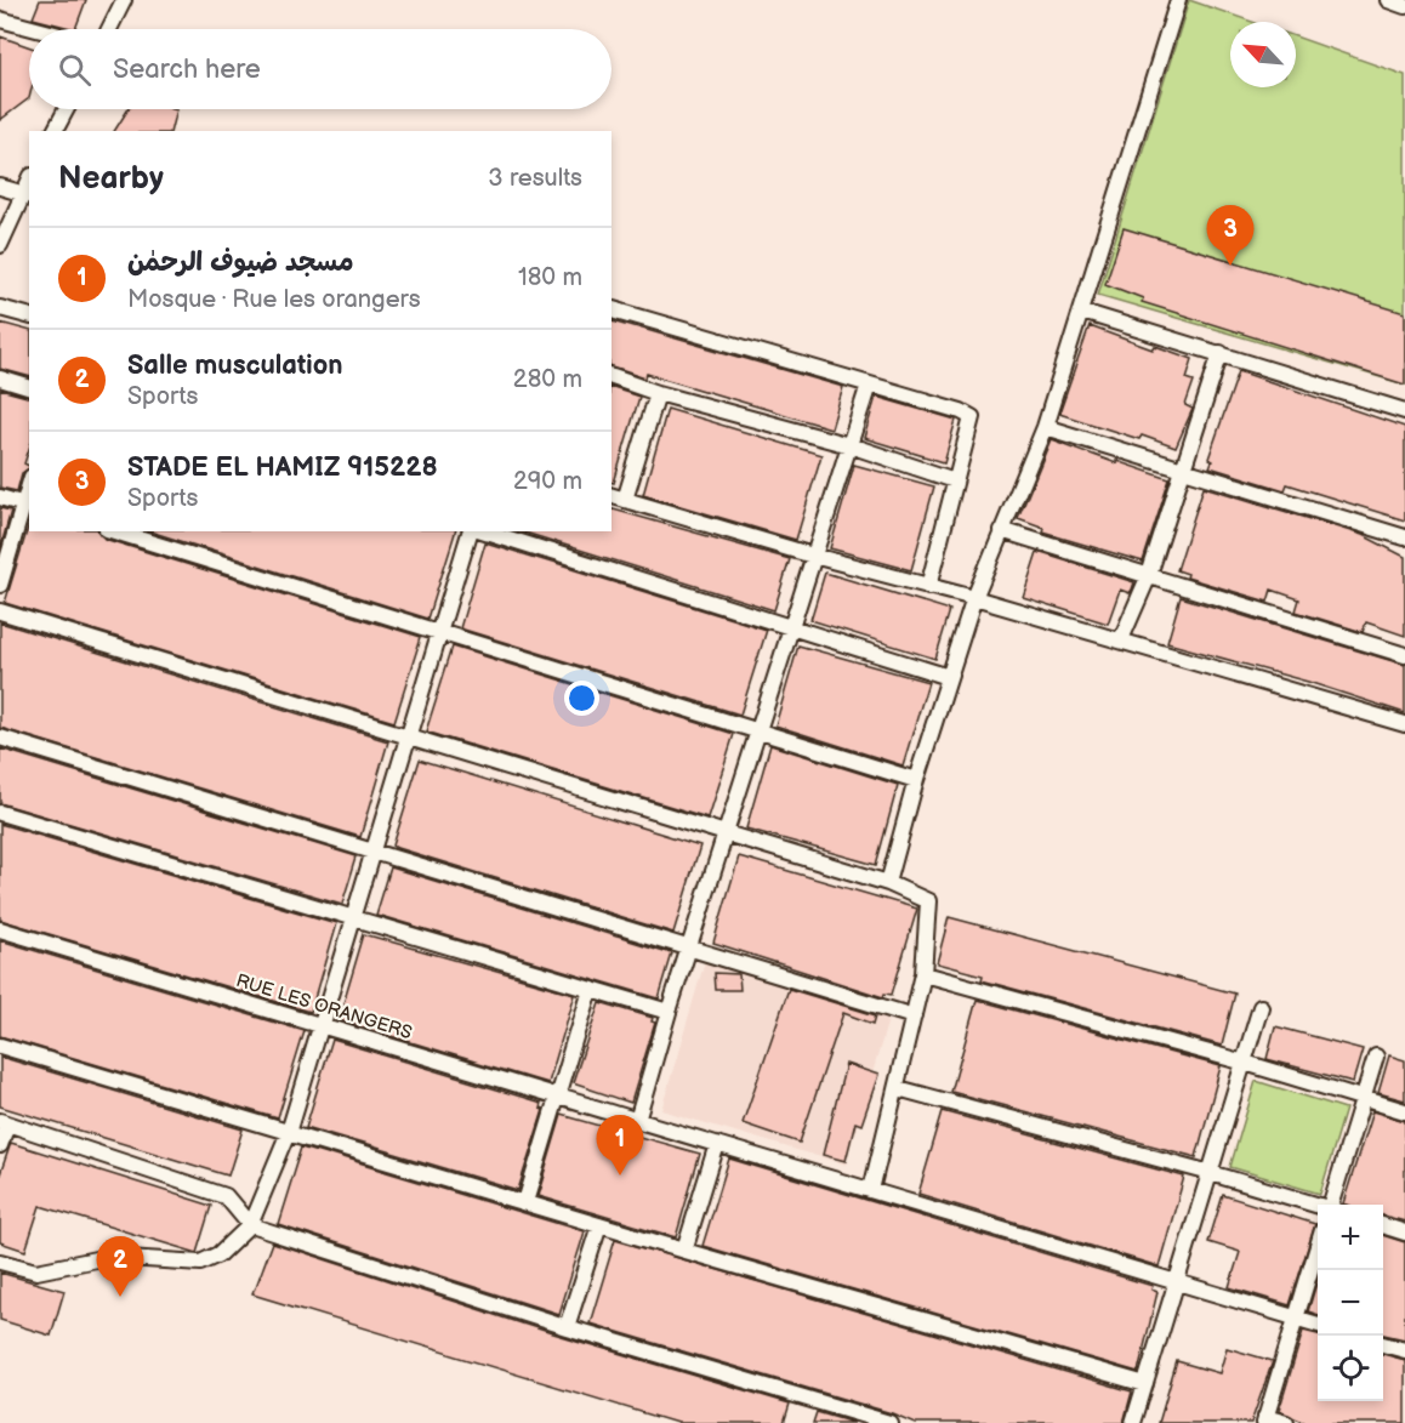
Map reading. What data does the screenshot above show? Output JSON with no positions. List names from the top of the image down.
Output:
{
  "streets": {
    "street": ["RUE LES ORANGERS"]
  },
  "north": "top left",
  "page": {
    "search": "Search here",
    "heading": ["Nearby", "3 results"],
    "pins": ["3", "1", "2"],
    "list": [
      {
        "mark": "1",
        "name": "مسجد ضيوف الرحمٰن",
        "note": "Mosque · Rue les orangers",
        "value": "180 m"
      },
      {
        "mark": "2",
        "name": "Salle musculation",
        "note": "Sports",
        "value": "280 m"
      },
      {
        "mark": "3",
        "name": "STADE EL HAMIZ 915228",
        "note": "Sports",
        "value": "290 m"
      }
    ],
    "map_buttons": ["+", "−"]
  }
}
